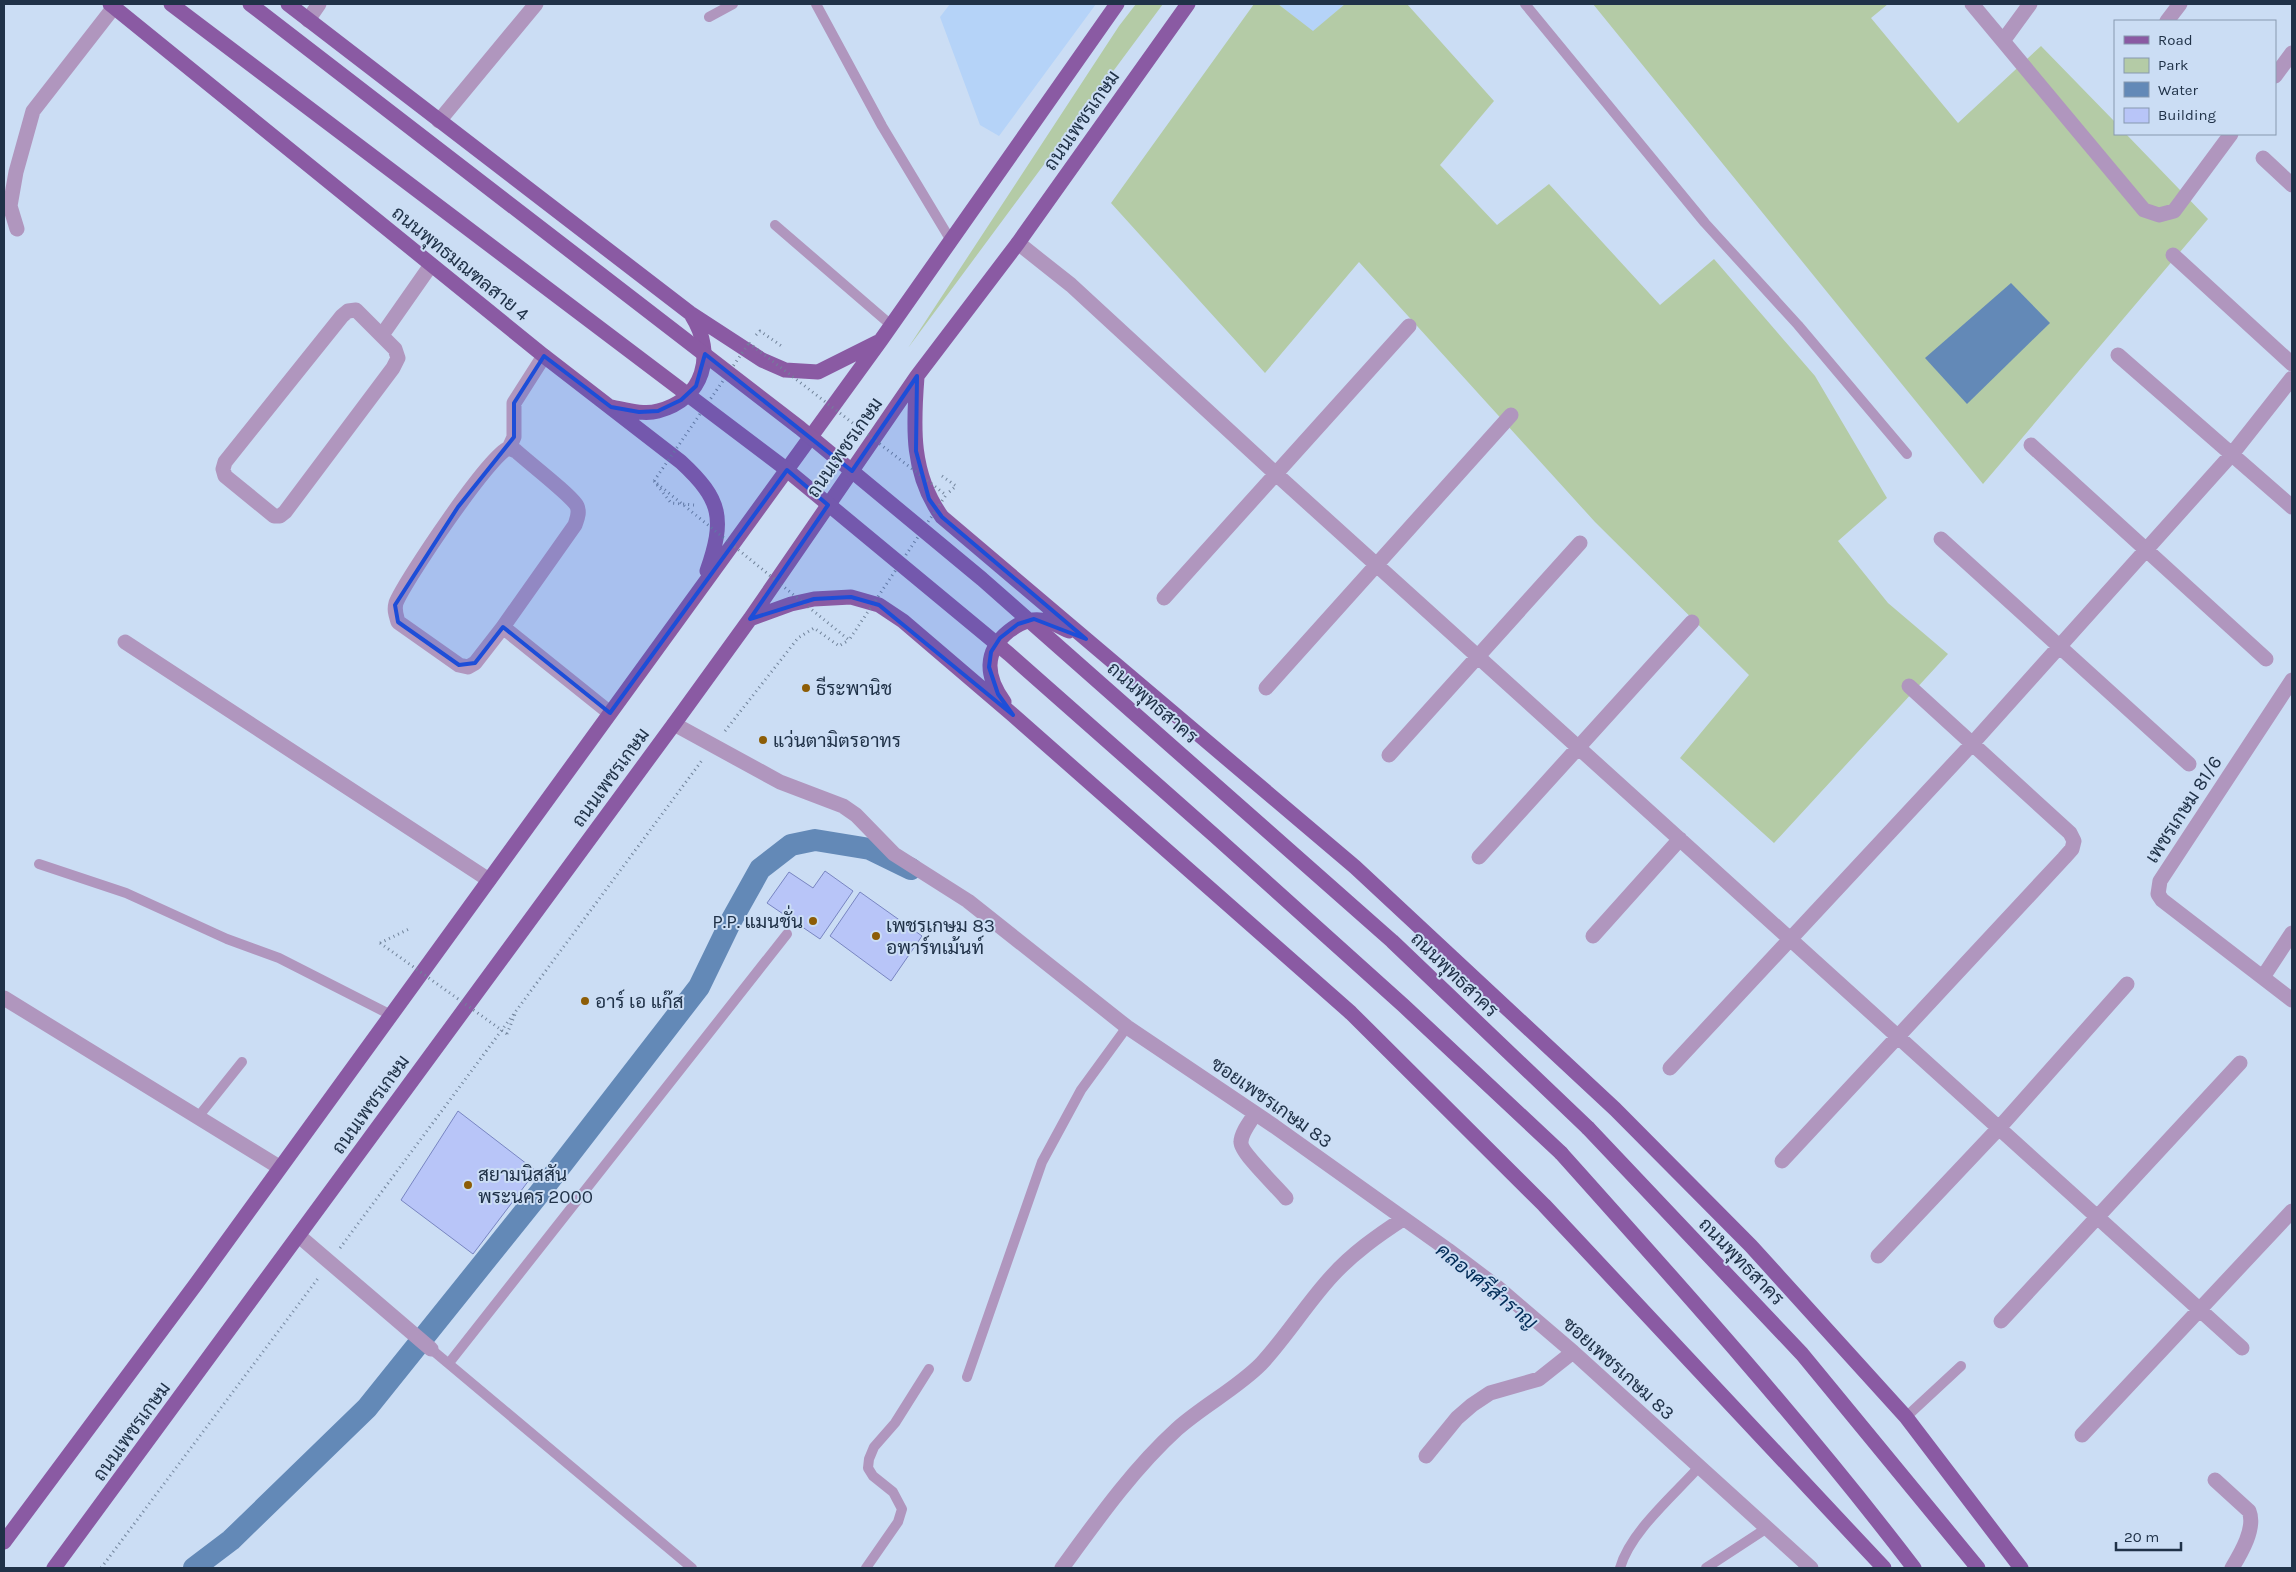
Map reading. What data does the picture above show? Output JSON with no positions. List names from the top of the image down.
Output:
{
  "streets": {
    "main road": ["ถนนเพชรเกษม", "ถนนพุทธมณฑลสาย 4", "ถนนพุทธสาคร"],
    "street": ["เพชรเกษม 81/6", "ซอยเพชรเกษม 83"]
  },
  "crossings": [
    ["ถนนเพชรเกษม", "ถนนพุทธมณฑลสาย 4"],
    ["ถนนเพชรเกษม", "ซอยเพชรเกษม 83"]
  ],
  "water": ["คลองศรีสำราญ"],
  "places": [
    "ธีระพานิช",
    "แว่นตามิตรอาทร",
    "P.P. แมนชั่น",
    "เพชรเกษม 83 อพาร์ทเม้นท์",
    "อาร์ เอ แก๊ส",
    "สยามนิสสัน พระนคร 2000"
  ],
  "legend": [
    "Road",
    "Park",
    "Water",
    "Building"
  ],
  "scale_bar": "20 m"
}
